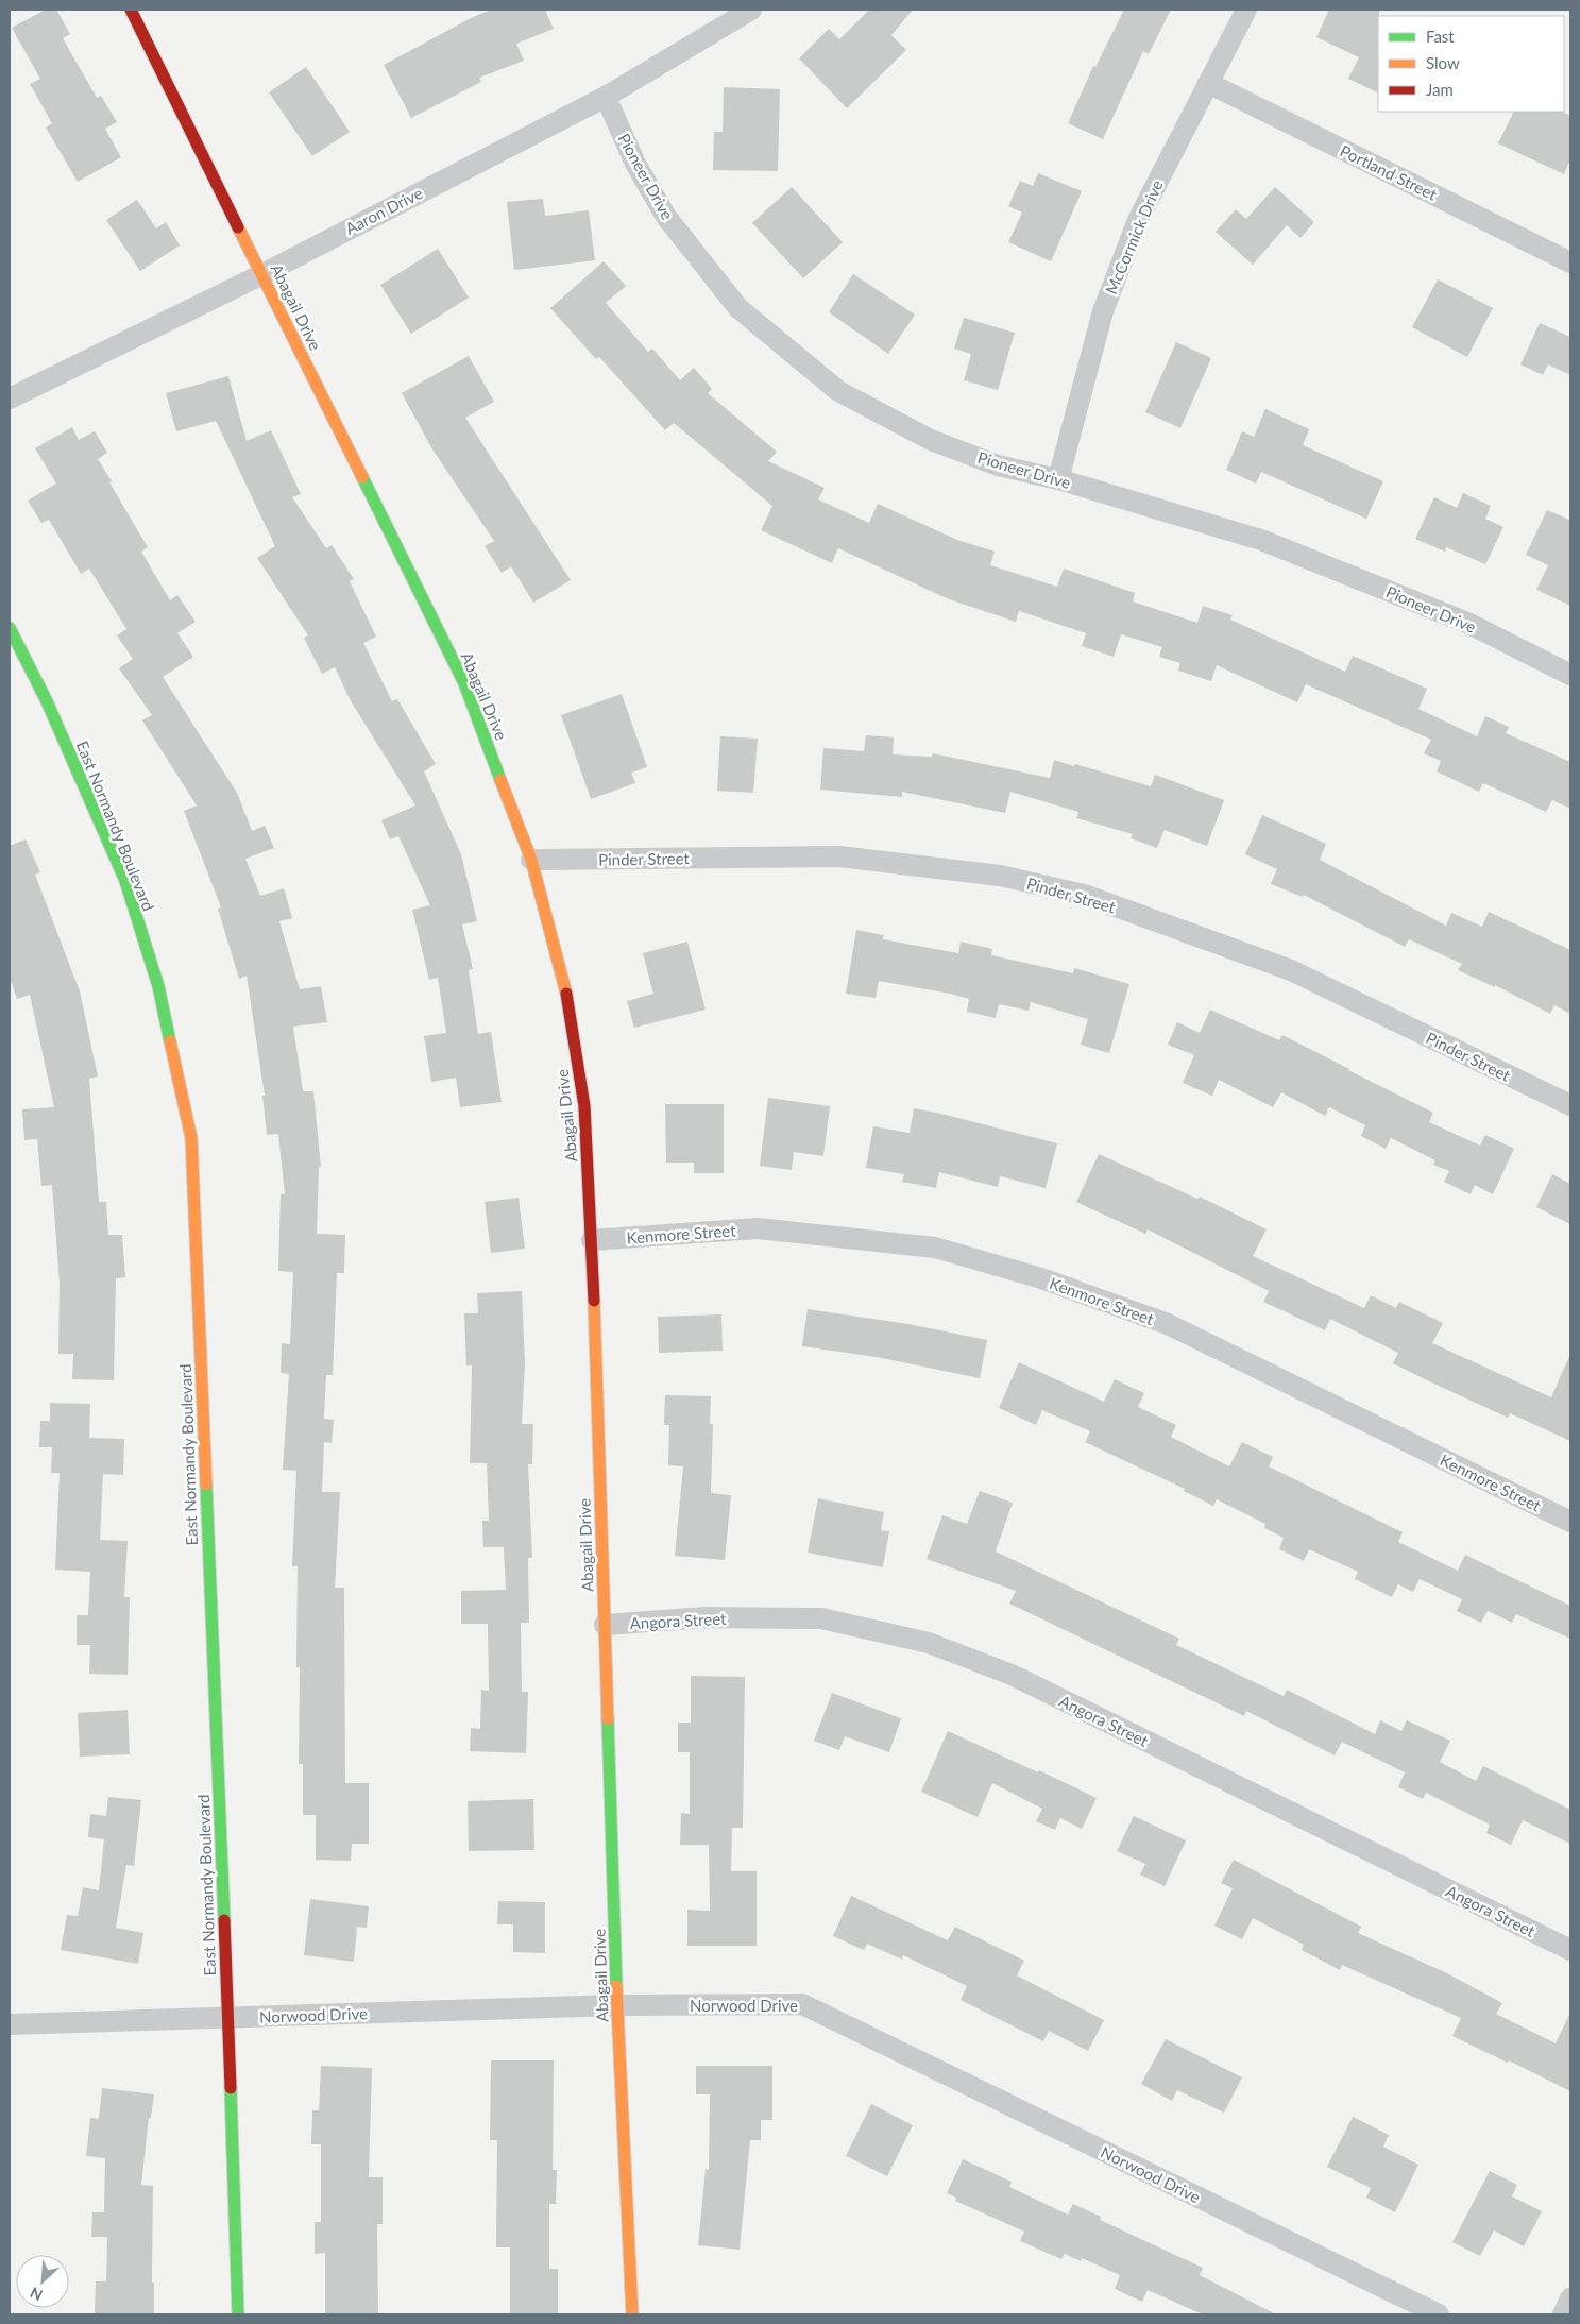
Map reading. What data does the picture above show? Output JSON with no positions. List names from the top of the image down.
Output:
{
  "streets": {
    "street": [
      "Portland Street",
      "Pioneer Drive",
      "Aaron Drive",
      "McCormick Drive",
      "Abagail Drive",
      "East Normandy Boulevard",
      "Pinder Street",
      "Kenmore Street",
      "Angora Street",
      "Norwood Drive"
    ]
  },
  "crossings": [
    ["Portland Street", "McCormick Drive"],
    ["Pioneer Drive", "Aaron Drive"],
    ["Pioneer Drive", "McCormick Drive"],
    ["Aaron Drive", "Abagail Drive"],
    ["Abagail Drive", "Pinder Street"],
    ["Abagail Drive", "Kenmore Street"],
    ["Abagail Drive", "Angora Street"],
    ["Abagail Drive", "Norwood Drive"],
    ["East Normandy Boulevard", "Norwood Drive"]
  ],
  "legend": ["Fast", "Slow", "Jam"],
  "north": "bottom left"
}
